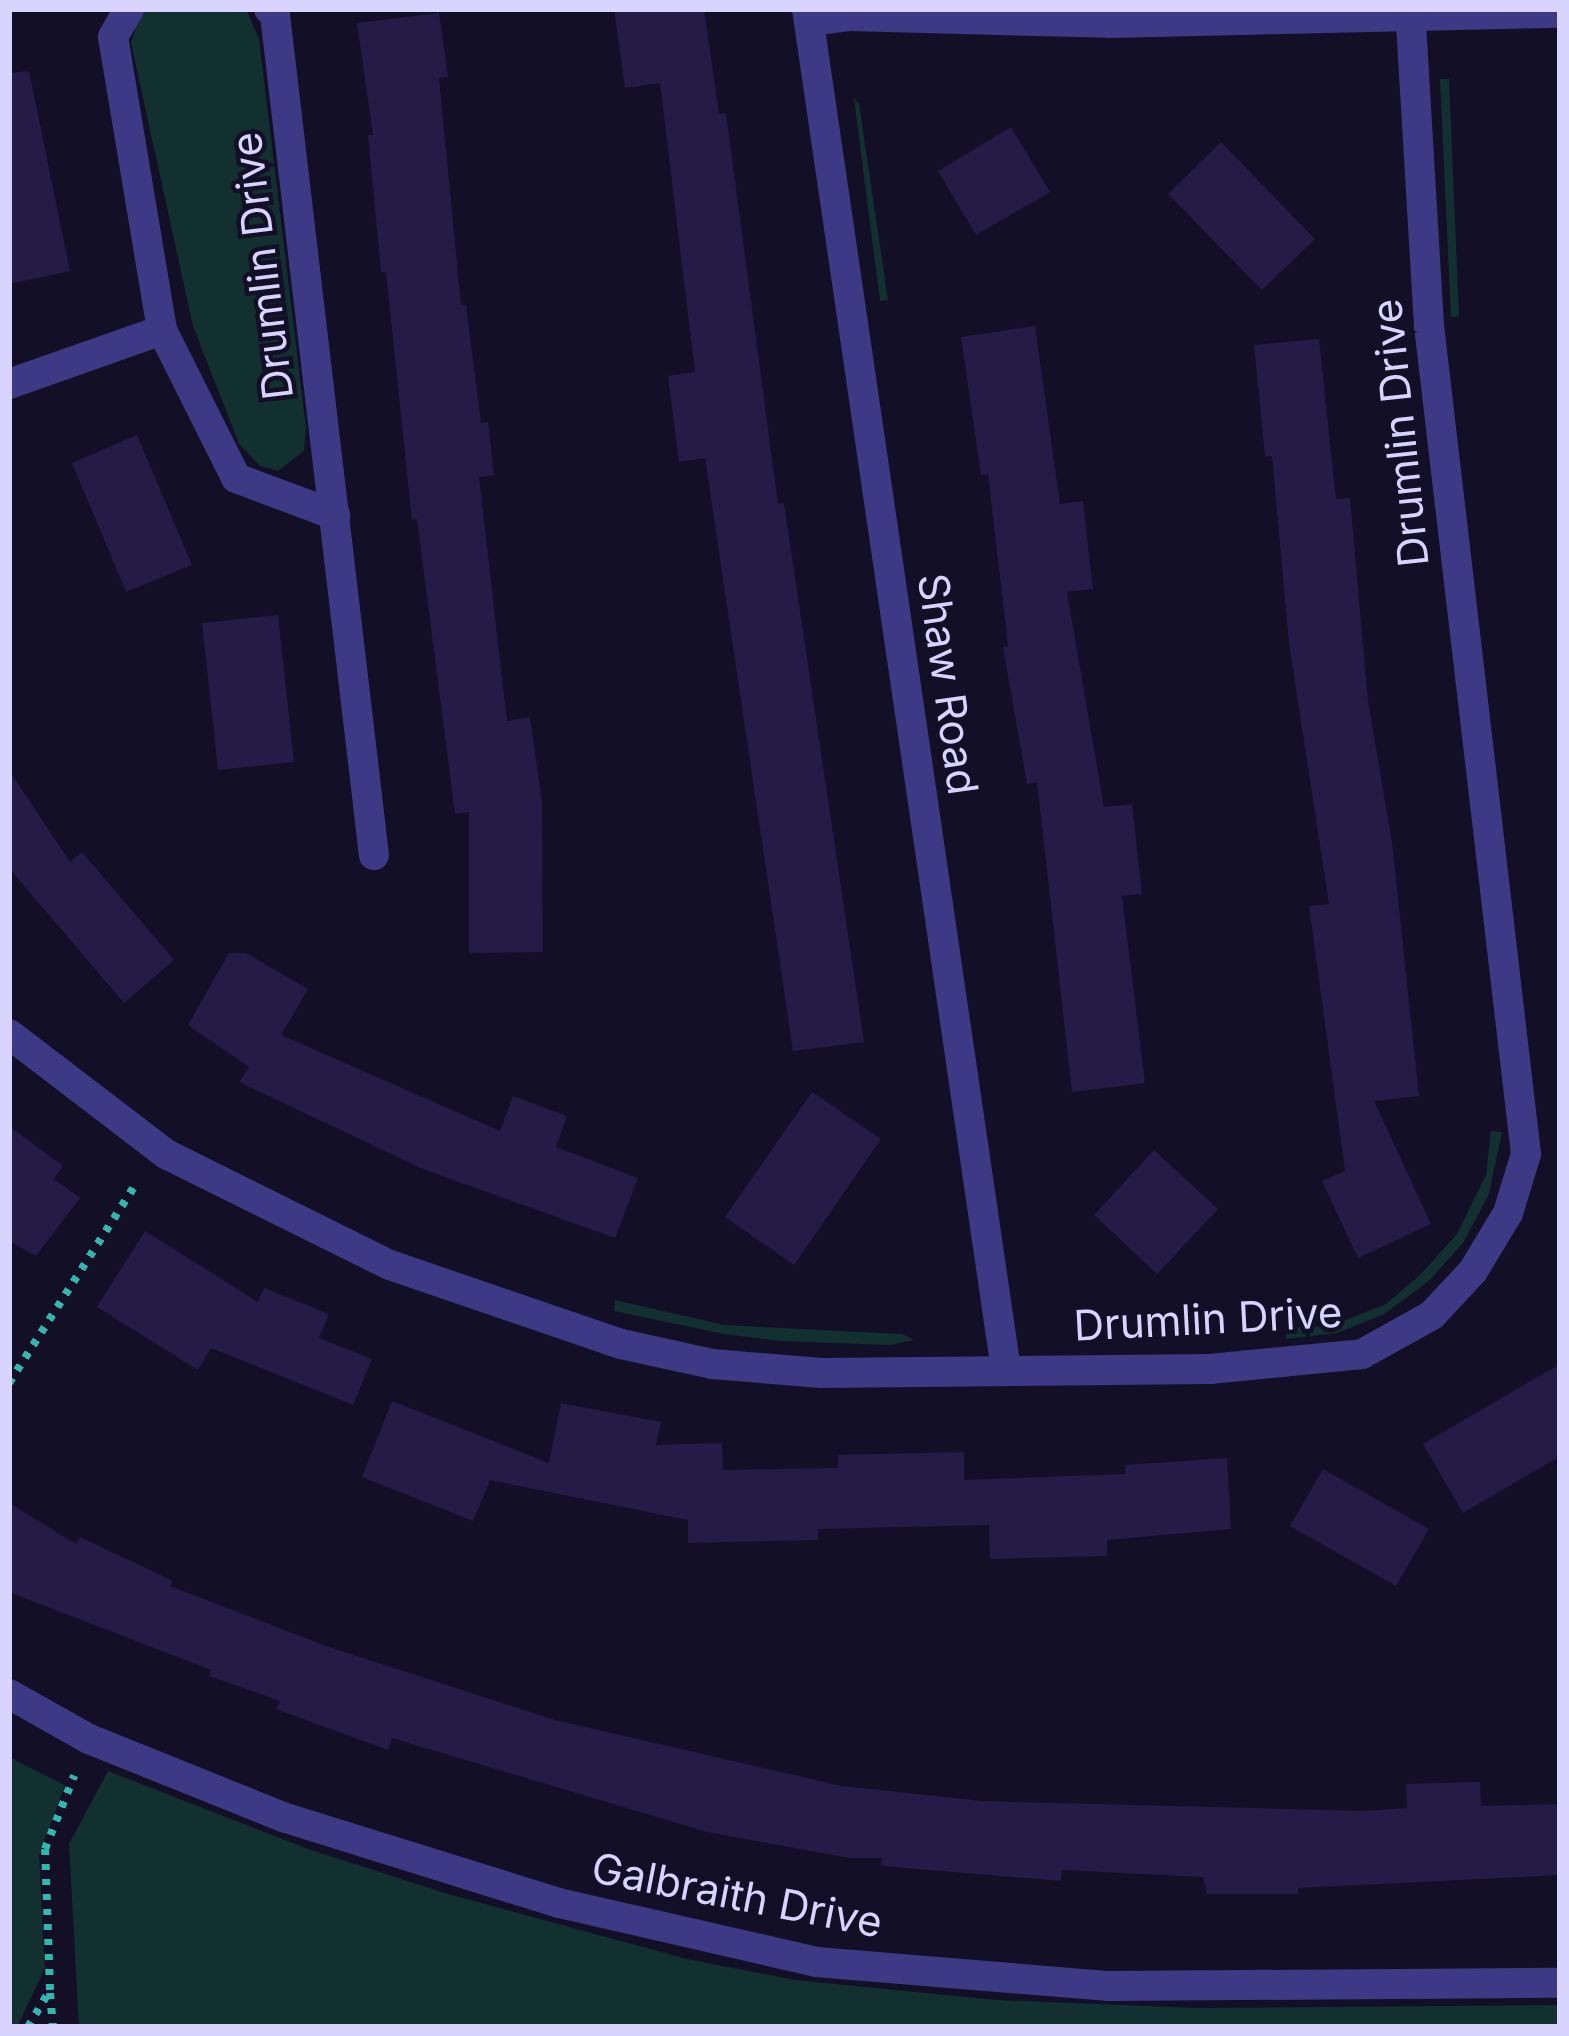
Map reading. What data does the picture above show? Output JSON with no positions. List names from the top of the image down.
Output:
{
  "streets": {
    "street": ["Drumlin Drive", "Shaw Road", "Galbraith Drive"]
  },
  "crossings": [
    ["Drumlin Drive", "Shaw Road"]
  ]
}
